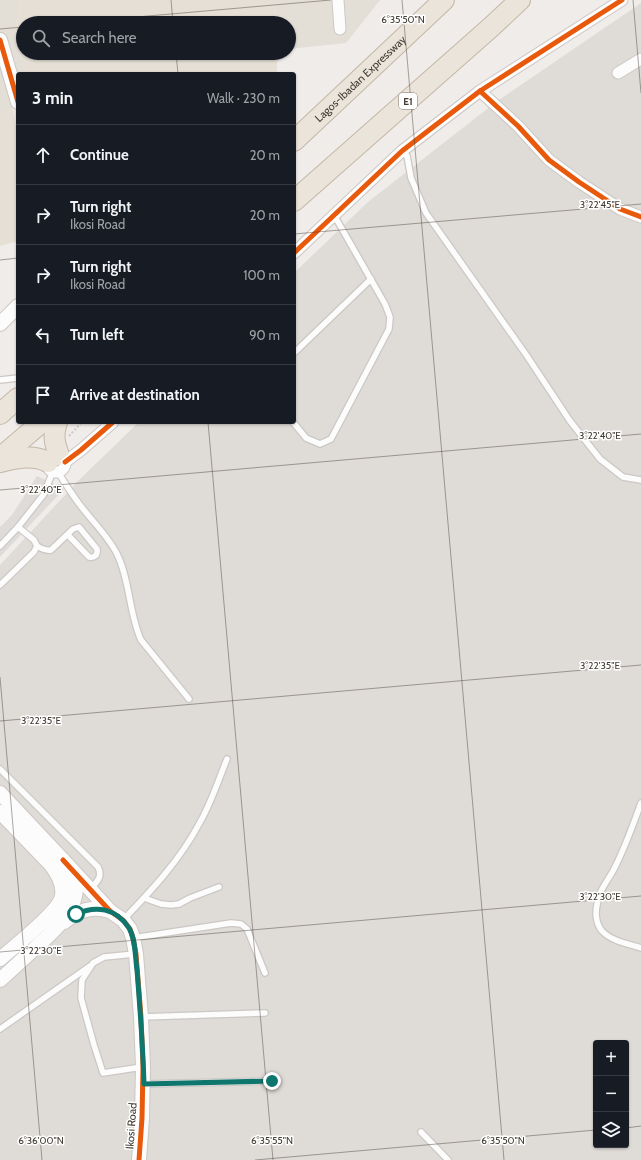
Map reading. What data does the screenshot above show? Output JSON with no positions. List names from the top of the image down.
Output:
{
  "streets": {
    "highway": ["Lagos-Ibadan Expressway", "E1"],
    "street": ["Ikosi Road"]
  },
  "page": {
    "search": "Search here",
    "heading": ["3 min", "Walk · 230 m"],
    "list": [
      ["Continue", "20 m"],
      ["Turn right", "Ikosi Road", "20 m"],
      ["Turn right", "Ikosi Road", "100 m"],
      ["Turn left", "90 m"],
      "Arrive at destination"
    ],
    "map_buttons": ["+", "−"]
  },
  "coordinates": [
    "6°35'50\"N",
    "3°22'45\"E",
    "3°22'40\"E",
    "3°22'35\"E",
    "3°22'30\"E",
    "6°36'00\"N",
    "6°35'55\"N"
  ]
}
